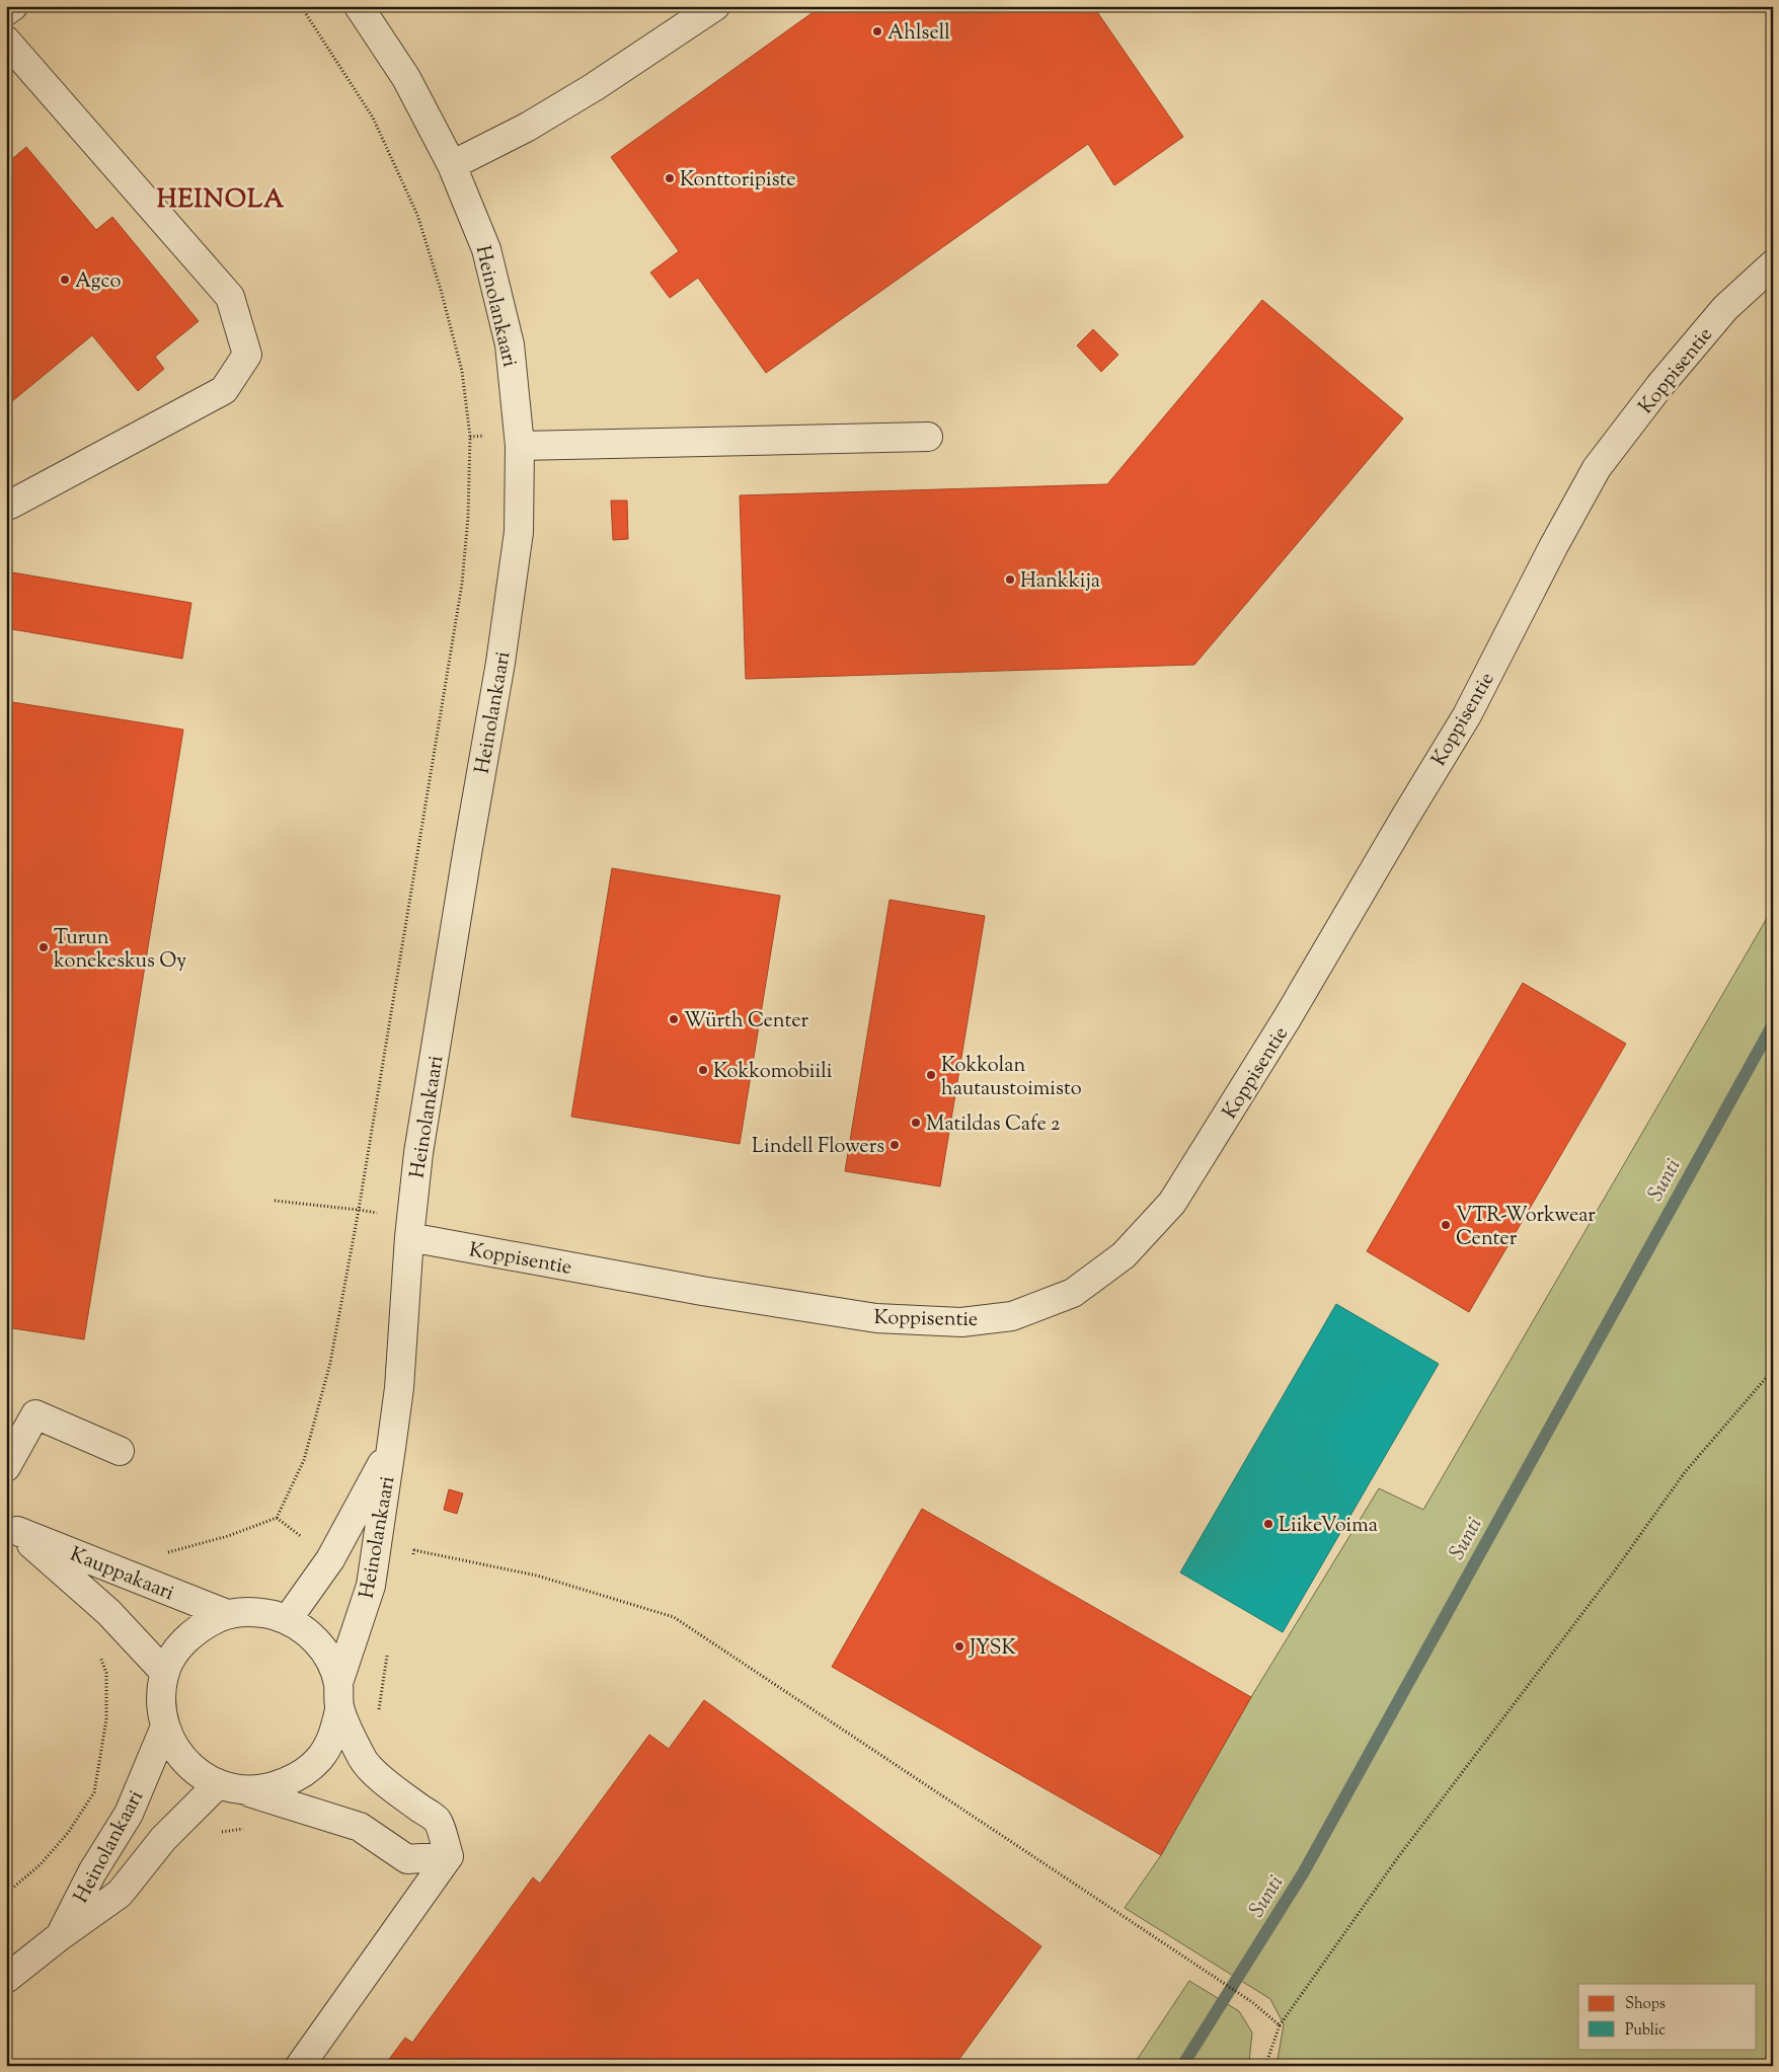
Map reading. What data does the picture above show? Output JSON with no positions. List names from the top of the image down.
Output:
{
  "streets": {
    "street": ["Heinolankaari", "Koppisentie", "Kauppakaari"]
  },
  "crossings": [
    ["Heinolankaari", "Koppisentie"],
    ["Heinolankaari", "Kauppakaari"]
  ],
  "districts": ["HEINOLA"],
  "water": ["Sunti"],
  "places": [
    "Ahlsell",
    "Konttoripiste",
    "Agco",
    "Hankkija",
    "Turun konekeskus Oy",
    "Würth Center",
    "Kokkomobiili",
    "Kokkolan hautaustoimisto",
    "Matildas Cafe 2",
    "Lindell Flowers",
    "VTR-Workwear Center",
    "LiikeVoima",
    "JYSK"
  ],
  "legend": ["Shops", "Public"]
}
